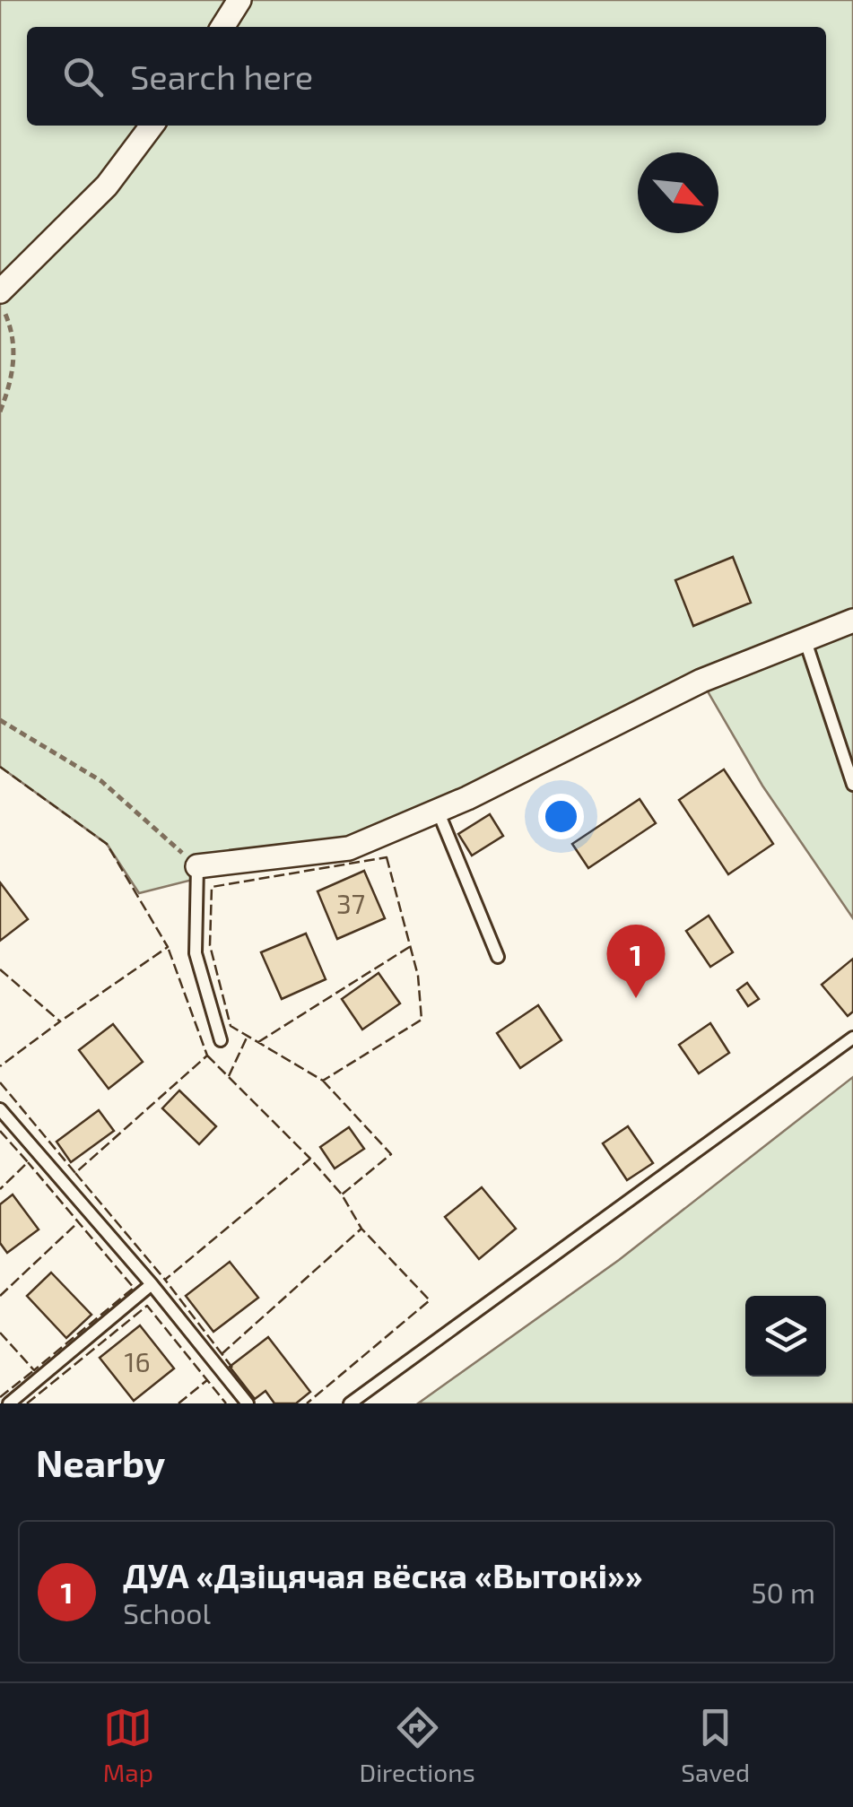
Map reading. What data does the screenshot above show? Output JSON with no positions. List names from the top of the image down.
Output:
{
  "house_numbers": ["37", "16"],
  "north": "bottom right",
  "page": {
    "search": "Search here",
    "pins": "1",
    "heading": "Nearby",
    "list": [
      {
        "mark": "1",
        "name": "ДУА «Дзіцячая вёска «Вытокі»»",
        "note": "School",
        "value": "50 m"
      }
    ],
    "nav": ["Map", "Directions", "Saved"]
  }
}
